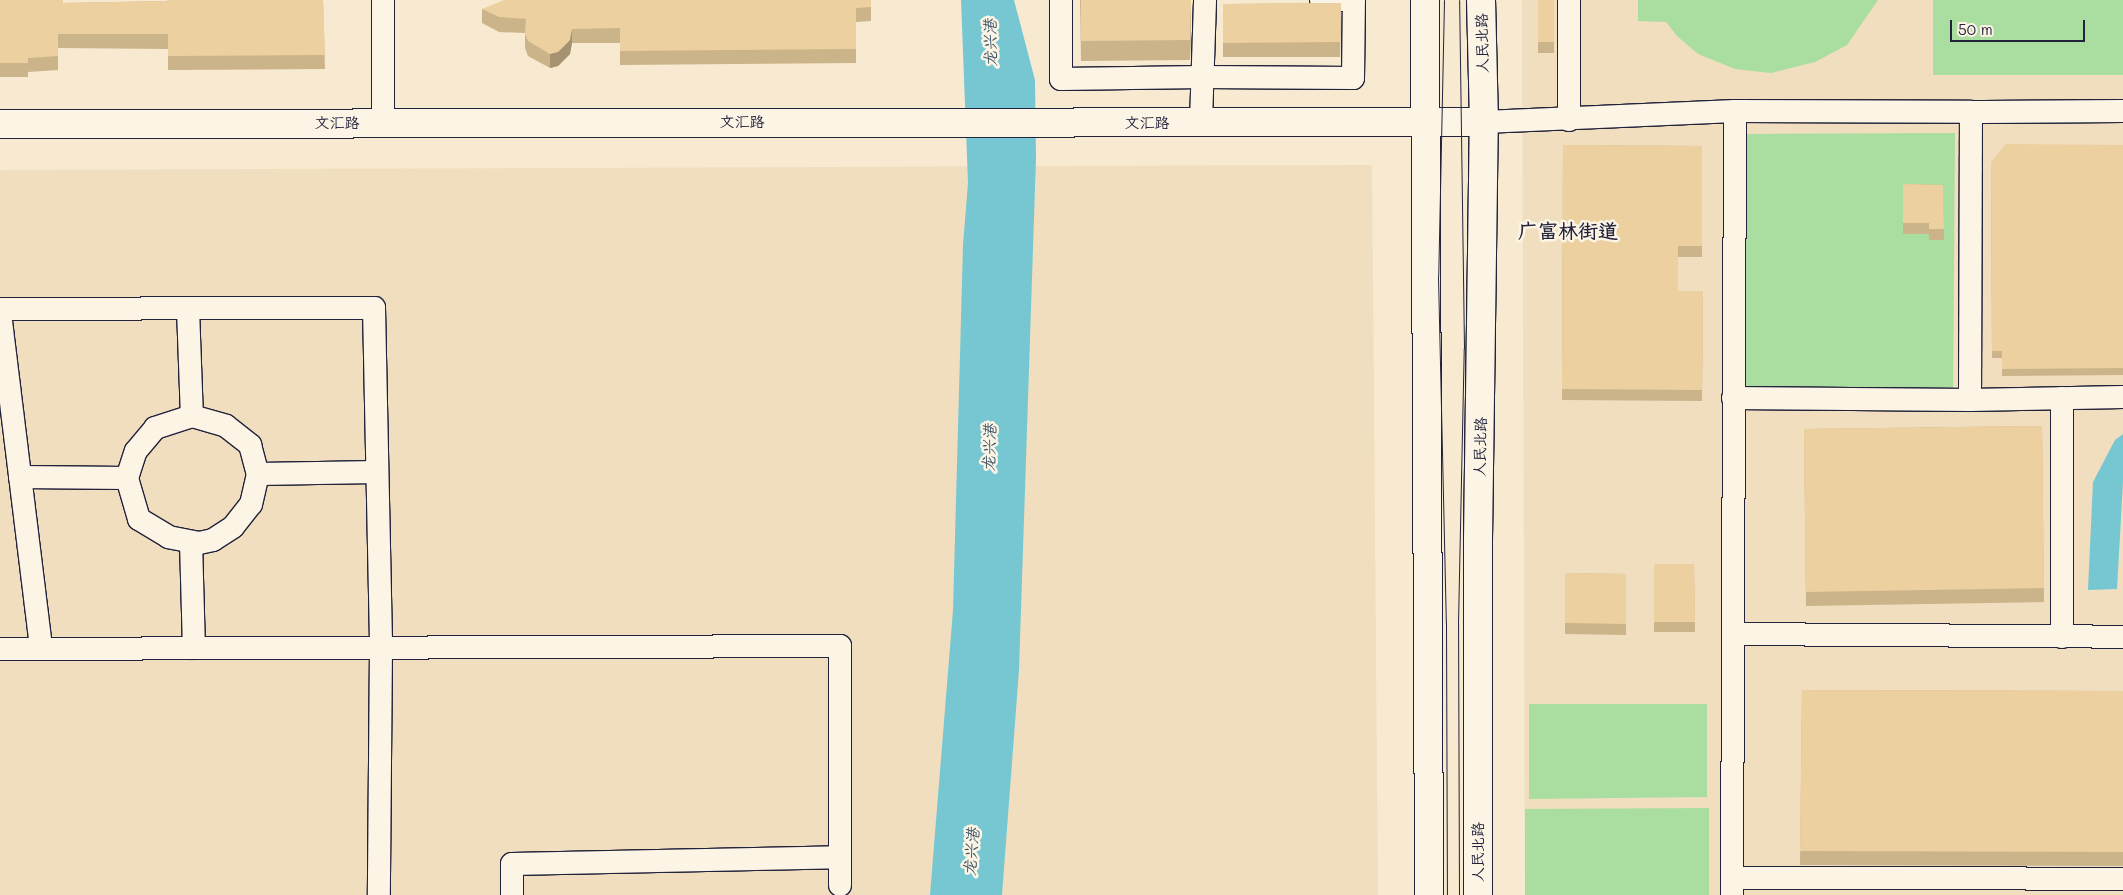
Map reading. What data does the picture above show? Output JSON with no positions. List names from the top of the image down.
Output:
{
  "streets": {
    "main road": ["人民北路", "文汇路"]
  },
  "crossings": [
    ["人民北路", "文汇路"]
  ],
  "districts": ["广富林街道"],
  "water": ["龙兴港"],
  "scale_bar": "50 m"
}
